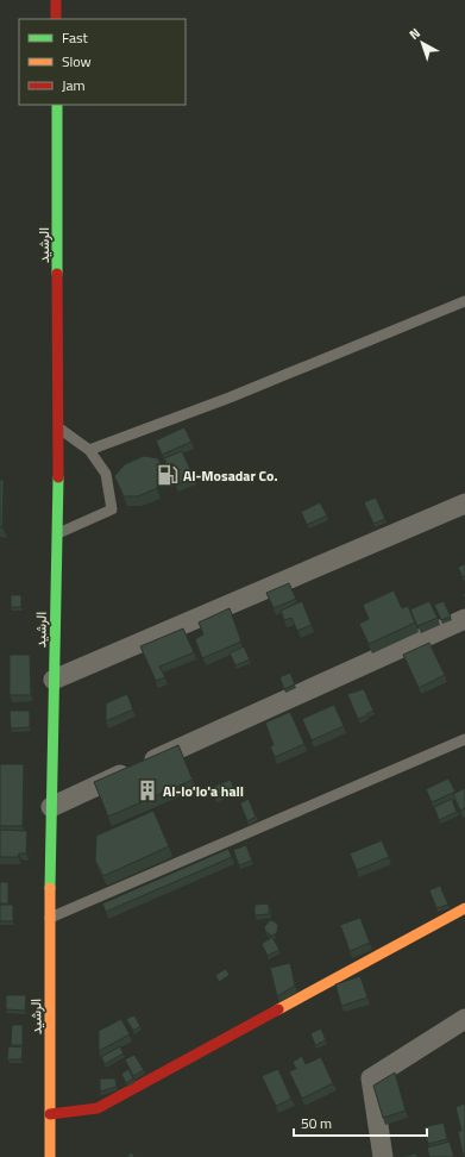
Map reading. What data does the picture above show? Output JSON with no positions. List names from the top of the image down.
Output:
{
  "streets": {
    "main road": ["الرشيد"]
  },
  "places": {
    "fuel station": ["Al-Mosadar Co."],
    "building": ["Al-lo'lo'a hall"]
  },
  "legend": ["Fast", "Slow", "Jam"],
  "scale_bar": "50 m",
  "north": "top left"
}
